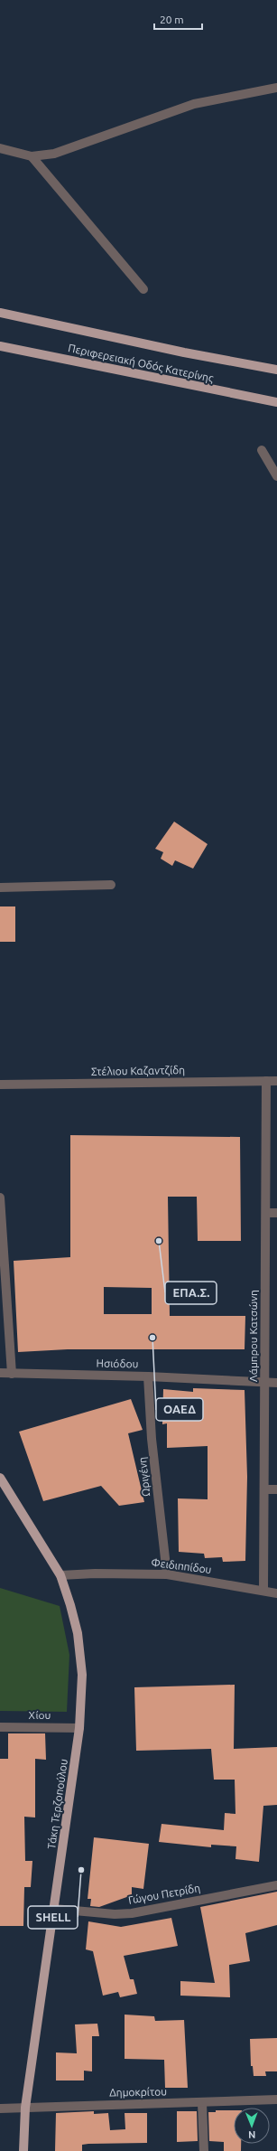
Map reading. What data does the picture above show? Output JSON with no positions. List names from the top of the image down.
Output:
{
  "streets": {
    "main road": ["Περιφερειακή Οδός Κατερίνης", "Τάκη Τερζοπούλου"],
    "street": [
      "Στέλιου Καζαντζίδη",
      "Λάμπρου Κατσώνη",
      "Ησιόδου",
      "Ωριγένη",
      "Φειδιππίδου",
      "Χίου",
      "Γώγου Πετρίδη",
      "Δημοκρίτου"
    ]
  },
  "crossings": [
    ["Στέλιου Καζαντζίδη", "Λάμπρου Κατσώνη"],
    ["Λάμπρου Κατσώνη", "Ησιόδου"],
    ["Λάμπρου Κατσώνη", "Φειδιππίδου"],
    ["Ησιόδου", "Ωριγένη"],
    ["Ωριγένη", "Φειδιππίδου"],
    ["Φειδιππίδου", "Τάκη Τερζοπούλου"],
    ["Χίου", "Τάκη Τερζοπούλου"],
    ["Τάκη Τερζοπούλου", "Γώγου Πετρίδη"],
    ["Τάκη Τερζοπούλου", "Δημοκρίτου"]
  ],
  "places": ["ΕΠΑ.Σ.", "ΟΑΕΔ", "SHELL"],
  "scale_bar": "20 m",
  "north": "bottom"
}
